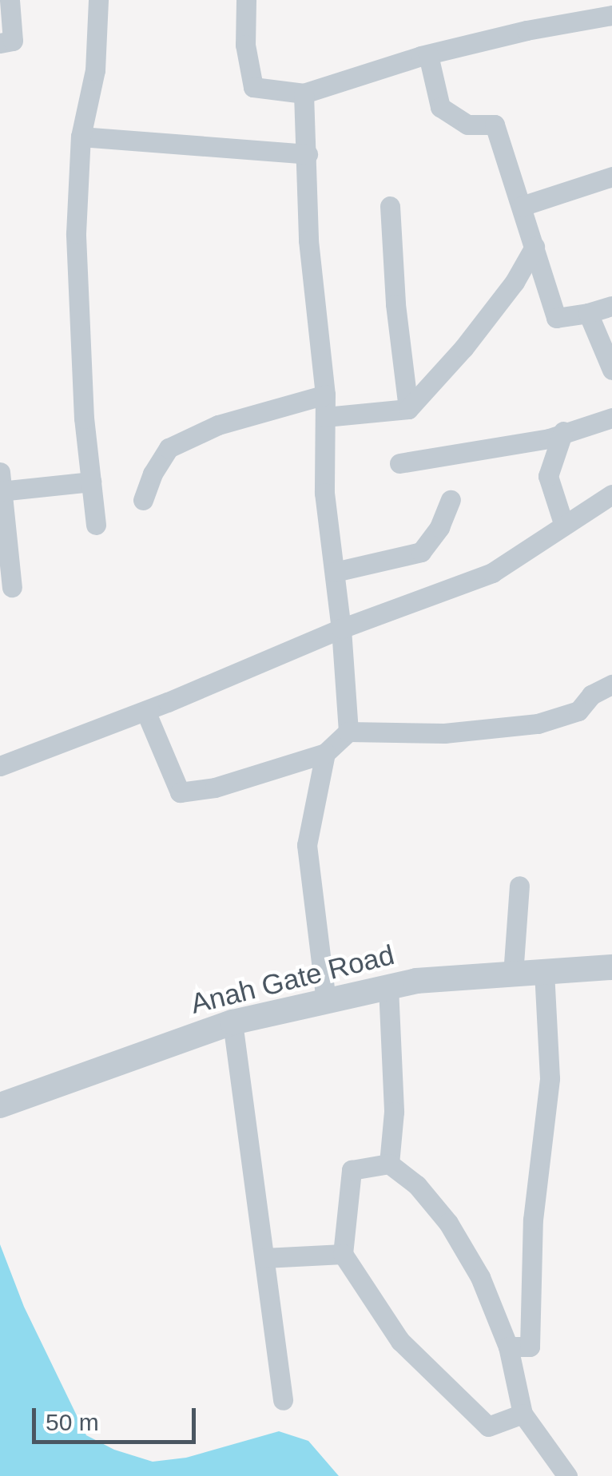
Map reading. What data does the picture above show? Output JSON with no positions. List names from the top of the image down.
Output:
{
  "streets": {
    "street": ["Anah Gate Road"]
  },
  "scale_bar": "50 m"
}
